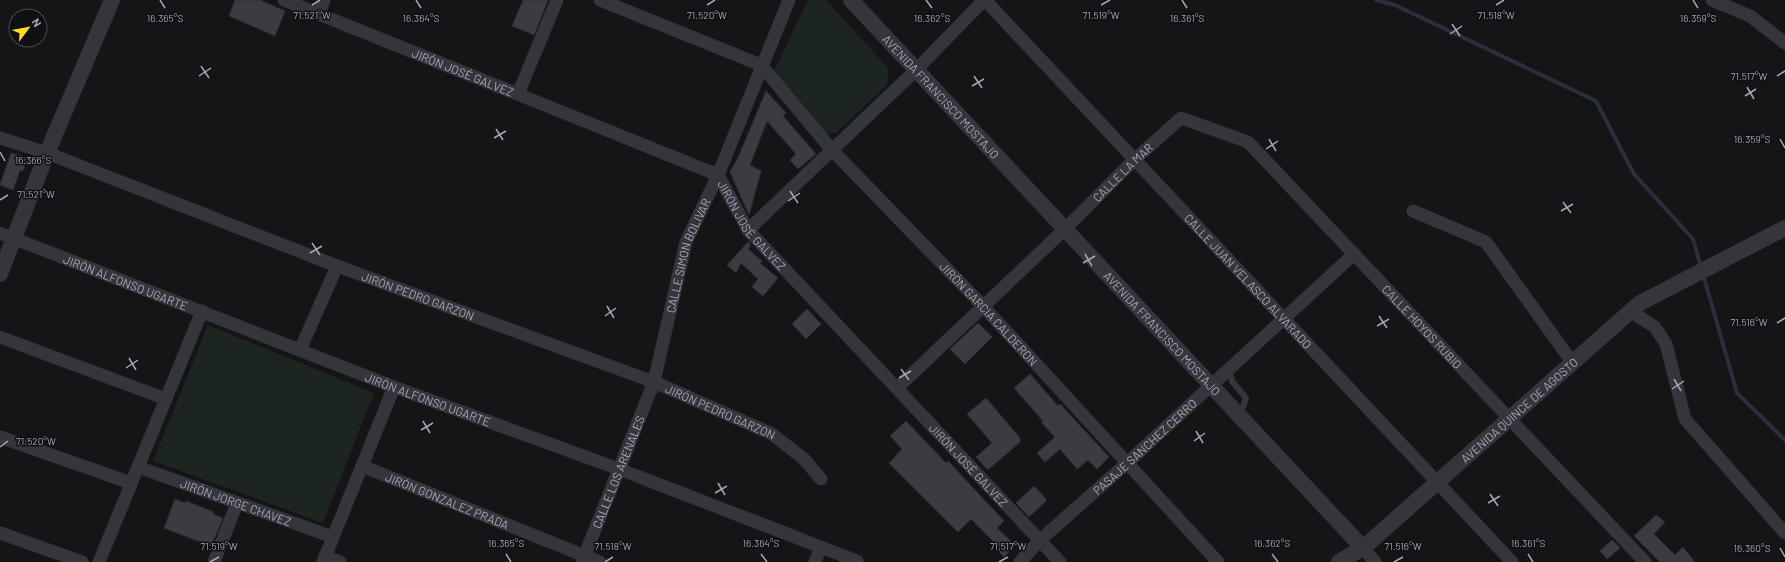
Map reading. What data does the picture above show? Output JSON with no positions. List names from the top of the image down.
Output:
{
  "streets": {
    "street": [
      "JIRÓN JOSÉ GALVEZ",
      "AVENIDA FRANCISCO MOSTAJO",
      "CALLE LA MAR",
      "CALLE SIMON BOLIVAR",
      "CALLE JUAN VELASCO ALVARADO",
      "JIRÓN ALFONSO UGARTE",
      "JIRÓN PEDRO GARZON",
      "JIRÓN GARCIA CALDERON",
      "CALLE HOYOS RUBIO",
      "AVENIDA QUINCE DE AGOSTO",
      "PASAJE SANCHEZ CERRO",
      "CALLE LOS ARENALES",
      "JIRÓN GONZALEZ PRADA",
      "JIRÓN JORGE CHAVEZ"
    ]
  },
  "crossings": [
    ["JIRÓN JOSÉ GALVEZ", "CALLE LA MAR"],
    ["JIRÓN JOSÉ GALVEZ", "CALLE SIMON BOLIVAR"],
    ["JIRÓN JOSÉ GALVEZ", "PASAJE SANCHEZ CERRO"],
    ["AVENIDA FRANCISCO MOSTAJO", "CALLE LA MAR"],
    ["AVENIDA FRANCISCO MOSTAJO", "AVENIDA QUINCE DE AGOSTO"],
    ["AVENIDA FRANCISCO MOSTAJO", "PASAJE SANCHEZ CERRO"],
    ["CALLE LA MAR", "CALLE JUAN VELASCO ALVARADO"],
    ["CALLE LA MAR", "JIRÓN GARCIA CALDERON"],
    ["CALLE LA MAR", "CALLE HOYOS RUBIO"],
    ["CALLE SIMON BOLIVAR", "JIRÓN PEDRO GARZON"],
    ["CALLE SIMON BOLIVAR", "JIRÓN GARCIA CALDERON"],
    ["CALLE SIMON BOLIVAR", "CALLE LOS ARENALES"],
    ["CALLE JUAN VELASCO ALVARADO", "AVENIDA QUINCE DE AGOSTO"],
    ["CALLE JUAN VELASCO ALVARADO", "PASAJE SANCHEZ CERRO"],
    ["JIRÓN ALFONSO UGARTE", "CALLE LOS ARENALES"],
    ["JIRÓN PEDRO GARZON", "CALLE LOS ARENALES"],
    ["JIRÓN GARCIA CALDERON", "PASAJE SANCHEZ CERRO"],
    ["CALLE HOYOS RUBIO", "AVENIDA QUINCE DE AGOSTO"],
    ["CALLE HOYOS RUBIO", "PASAJE SANCHEZ CERRO"],
    ["CALLE LOS ARENALES", "JIRÓN GONZALEZ PRADA"]
  ],
  "north": "top right",
  "coordinates": [
    "71.521°W",
    "71.520°W",
    "71.519°W",
    "71.518°W",
    "16.365°S",
    "16.364°S",
    "16.362°S",
    "16.361°S",
    "16.359°S",
    "71.517°W",
    "16.366°S",
    "71.516°W",
    "16.360°S"
  ]
}
